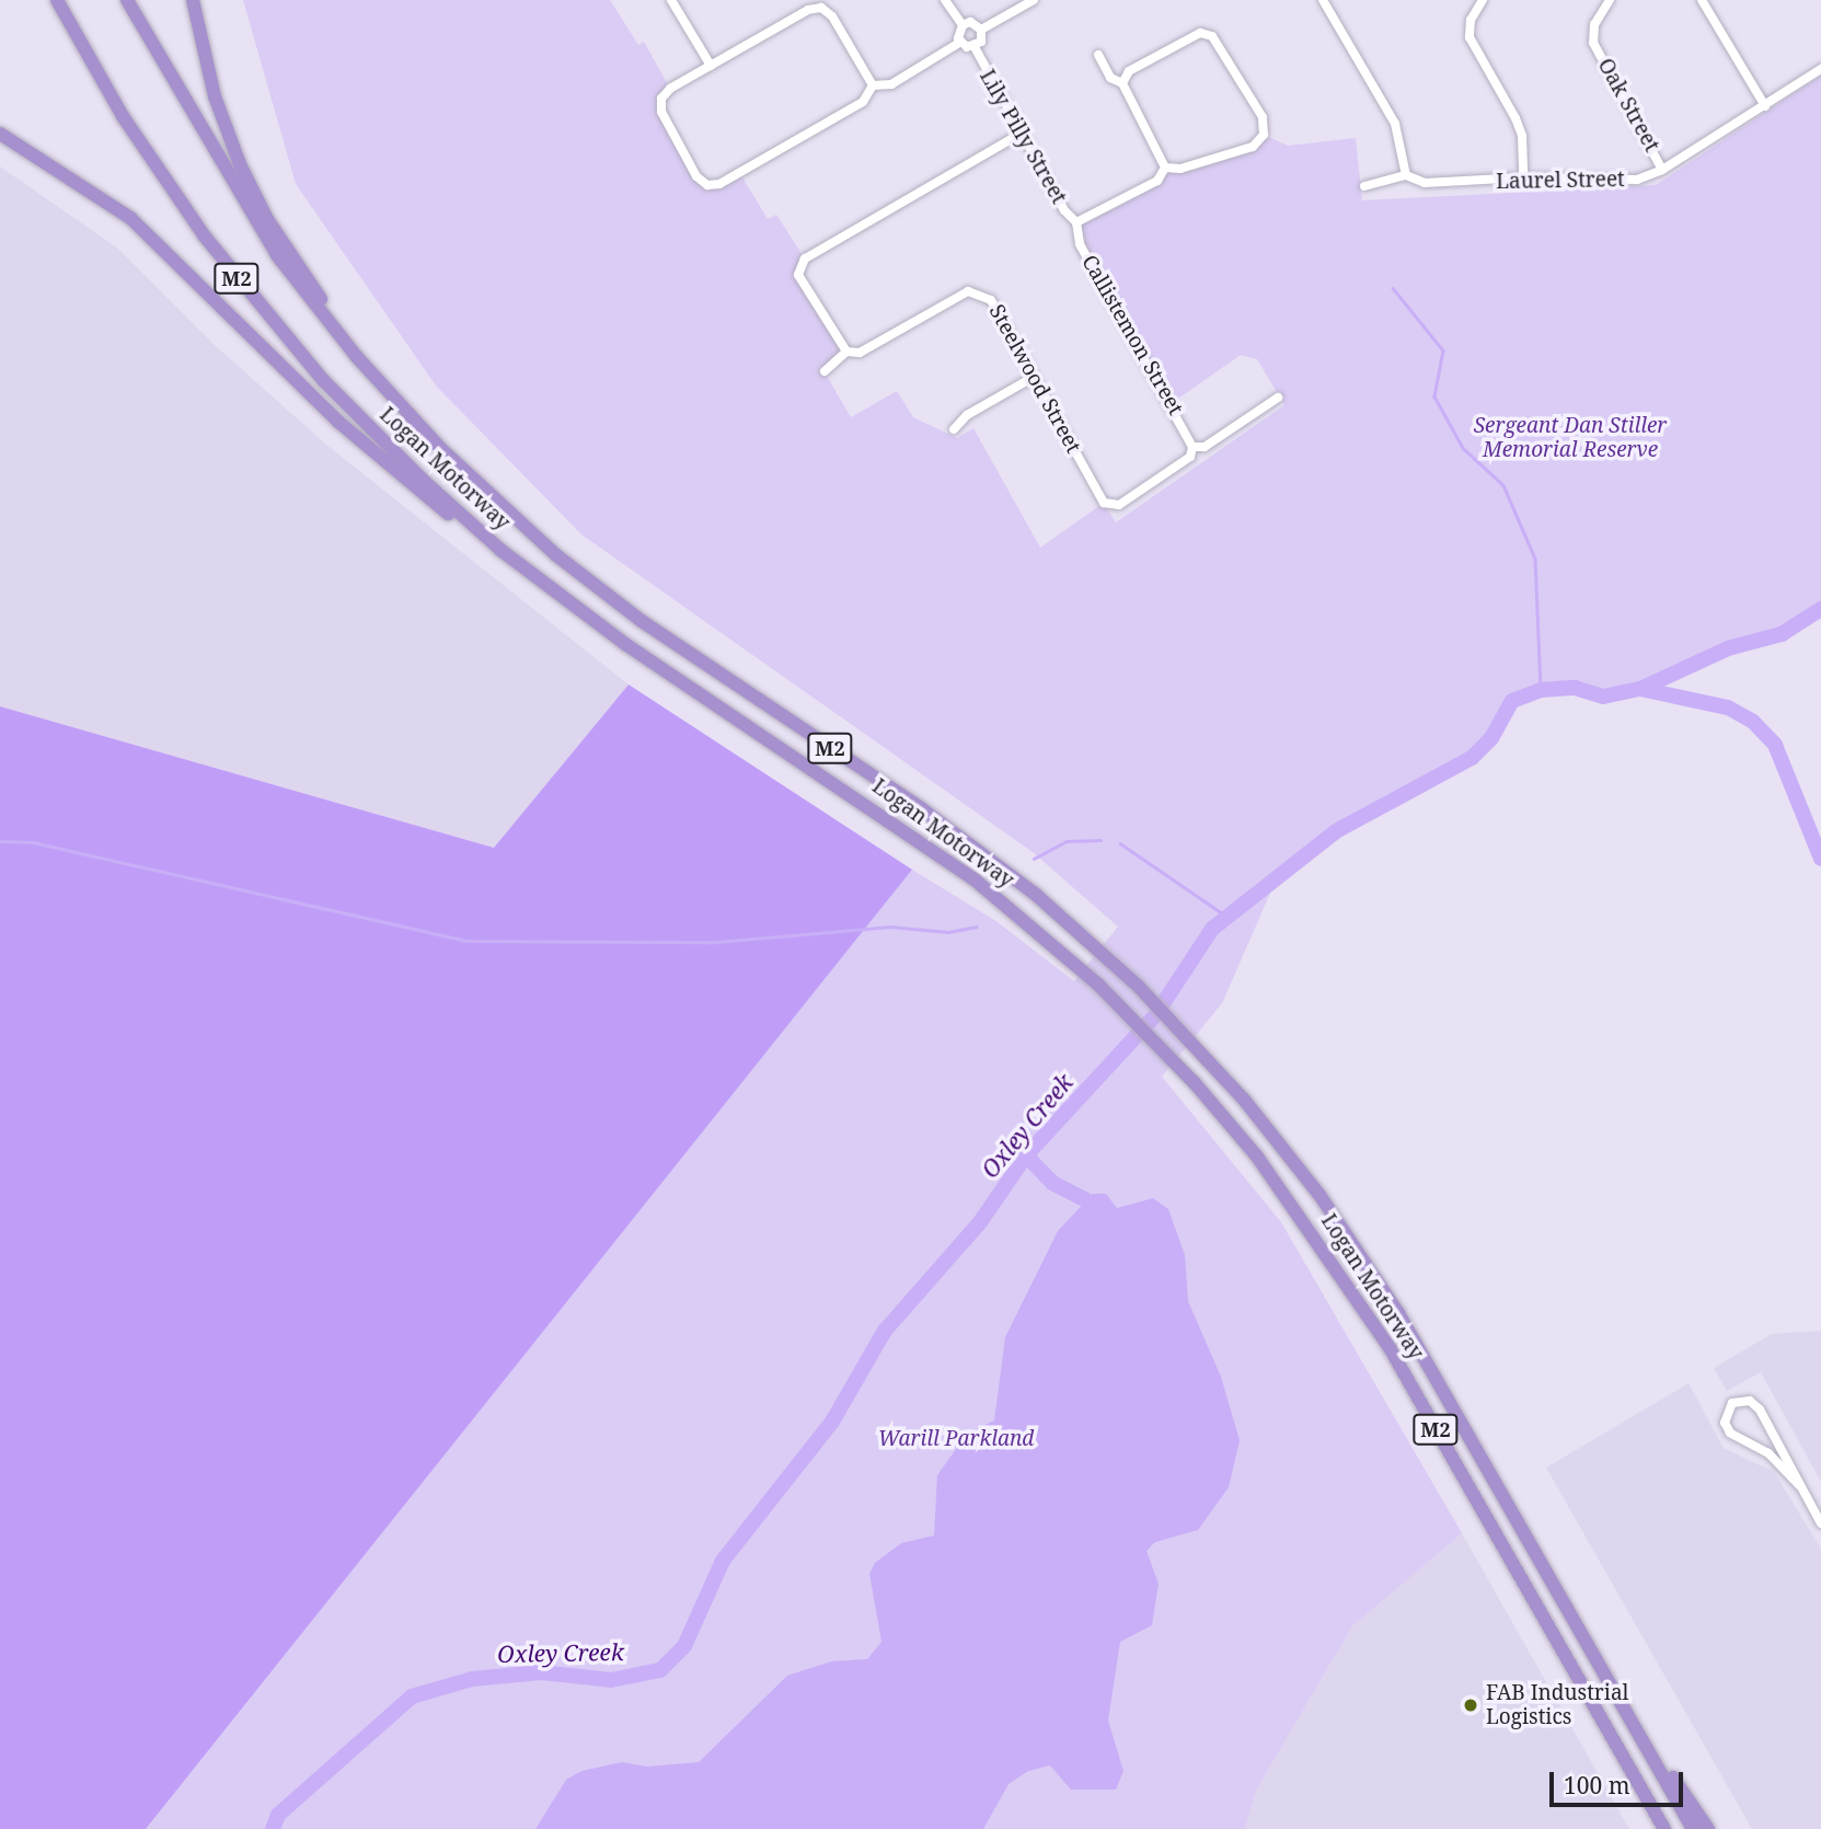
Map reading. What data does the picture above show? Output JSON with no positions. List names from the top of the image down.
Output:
{
  "streets": {
    "highway": ["M2", "Logan Motorway"],
    "street": [
      "Oak Street",
      "Lily Pilly Street",
      "Laurel Street",
      "Callistemon Street",
      "Steelwood Street"
    ]
  },
  "crossings": [
    ["Oak Street", "Laurel Street"],
    ["Lily Pilly Street", "Callistemon Street"],
    ["Callistemon Street", "Steelwood Street"]
  ],
  "water": ["Oxley Creek"],
  "parks": ["Sergeant Dan Stiller Memorial Reserve", "Warill Parkland"],
  "places": ["FAB Industrial Logistics"],
  "scale_bar": "100 m"
}
